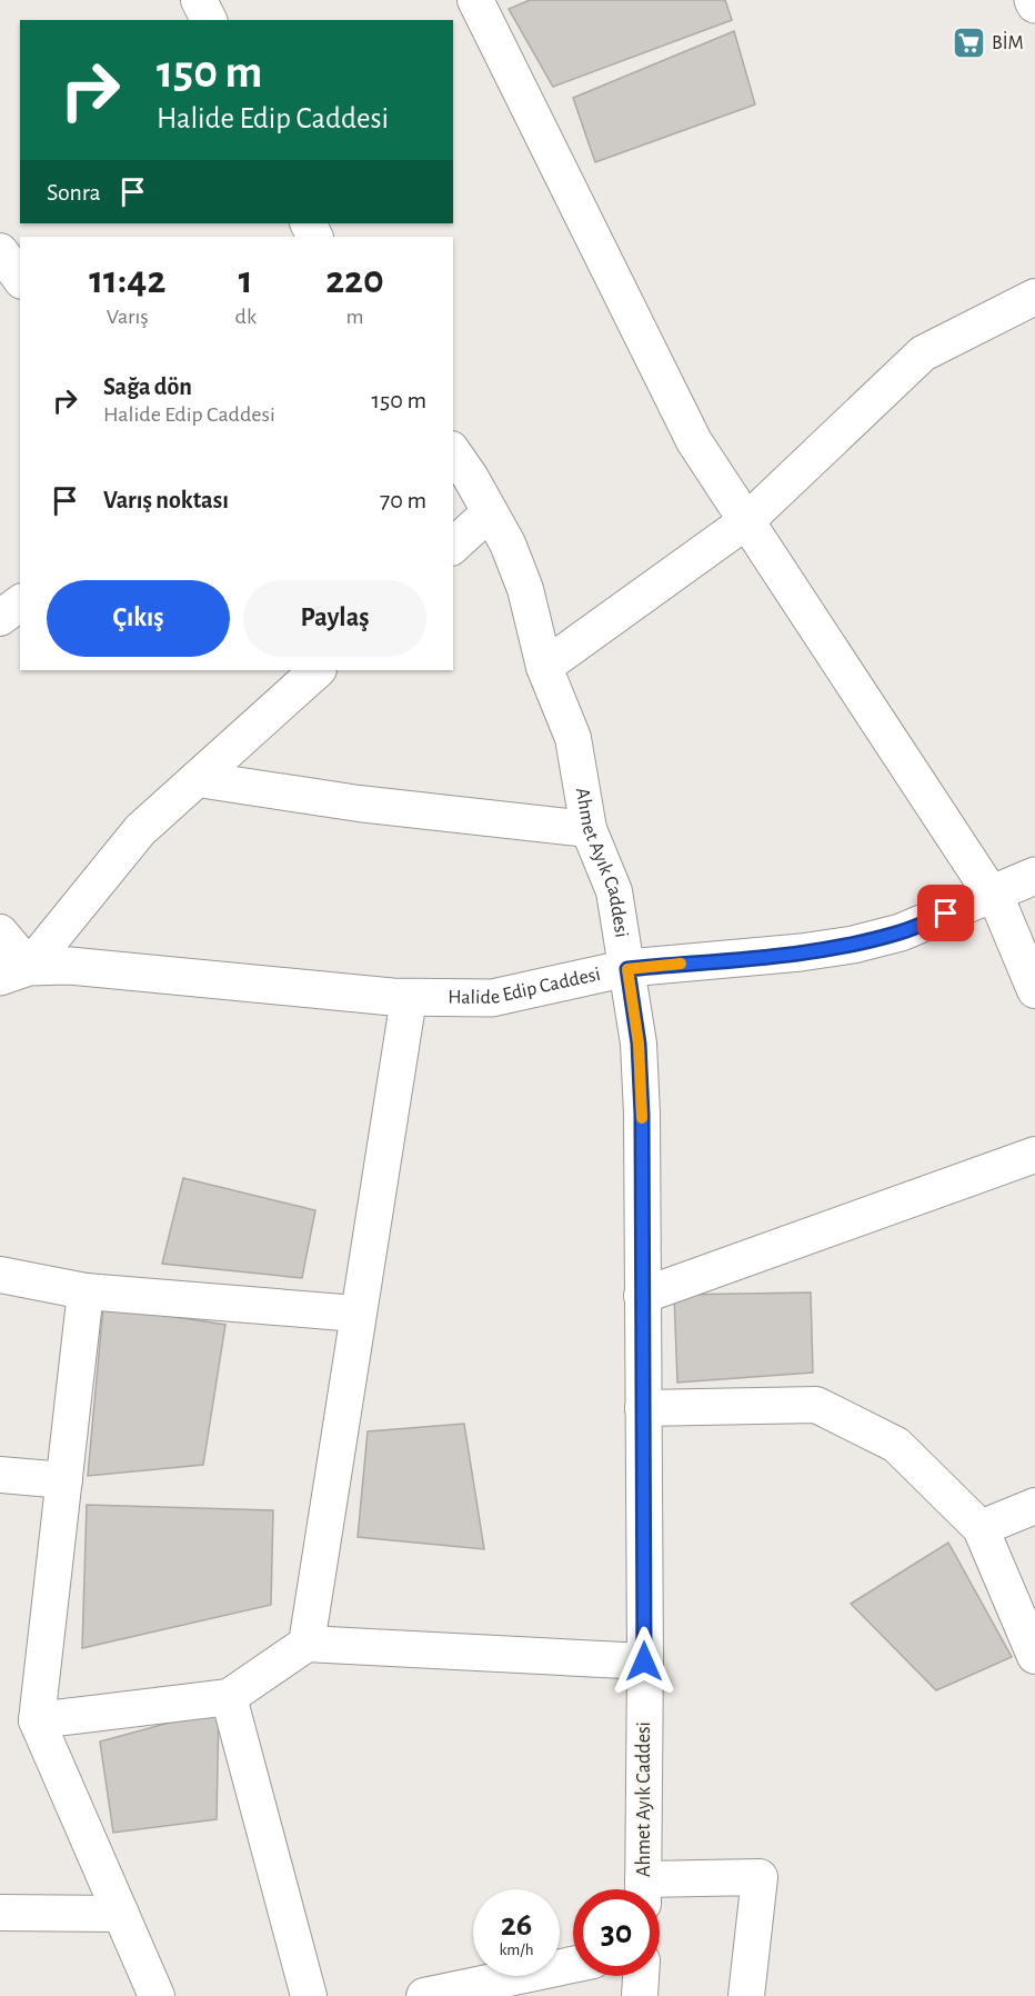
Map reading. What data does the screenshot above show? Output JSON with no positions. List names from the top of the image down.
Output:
{
  "streets": {
    "street": ["Ahmet Ayık Caddesi", "Halide Edip Caddesi"]
  },
  "crossings": [
    ["Ahmet Ayık Caddesi", "Halide Edip Caddesi"]
  ],
  "places": {
    "supermarket": ["BİM"]
  },
  "page": {
    "turn": ["150 m", "Halide Edip Caddesi"],
    "then": "Sonra",
    "eta": [
      "11:42",
      "Varış",
      "1",
      "dk",
      "220",
      "m"
    ],
    "list": [
      {
        "name": "Sağa dön",
        "note": "Halide Edip Caddesi",
        "value": "150 m"
      },
      {
        "name": "Varış noktası",
        "value": "70 m"
      }
    ],
    "buttons": ["Çıkış", "Paylaş"],
    "speed": "26 km/h",
    "limit": "30"
  }
}
